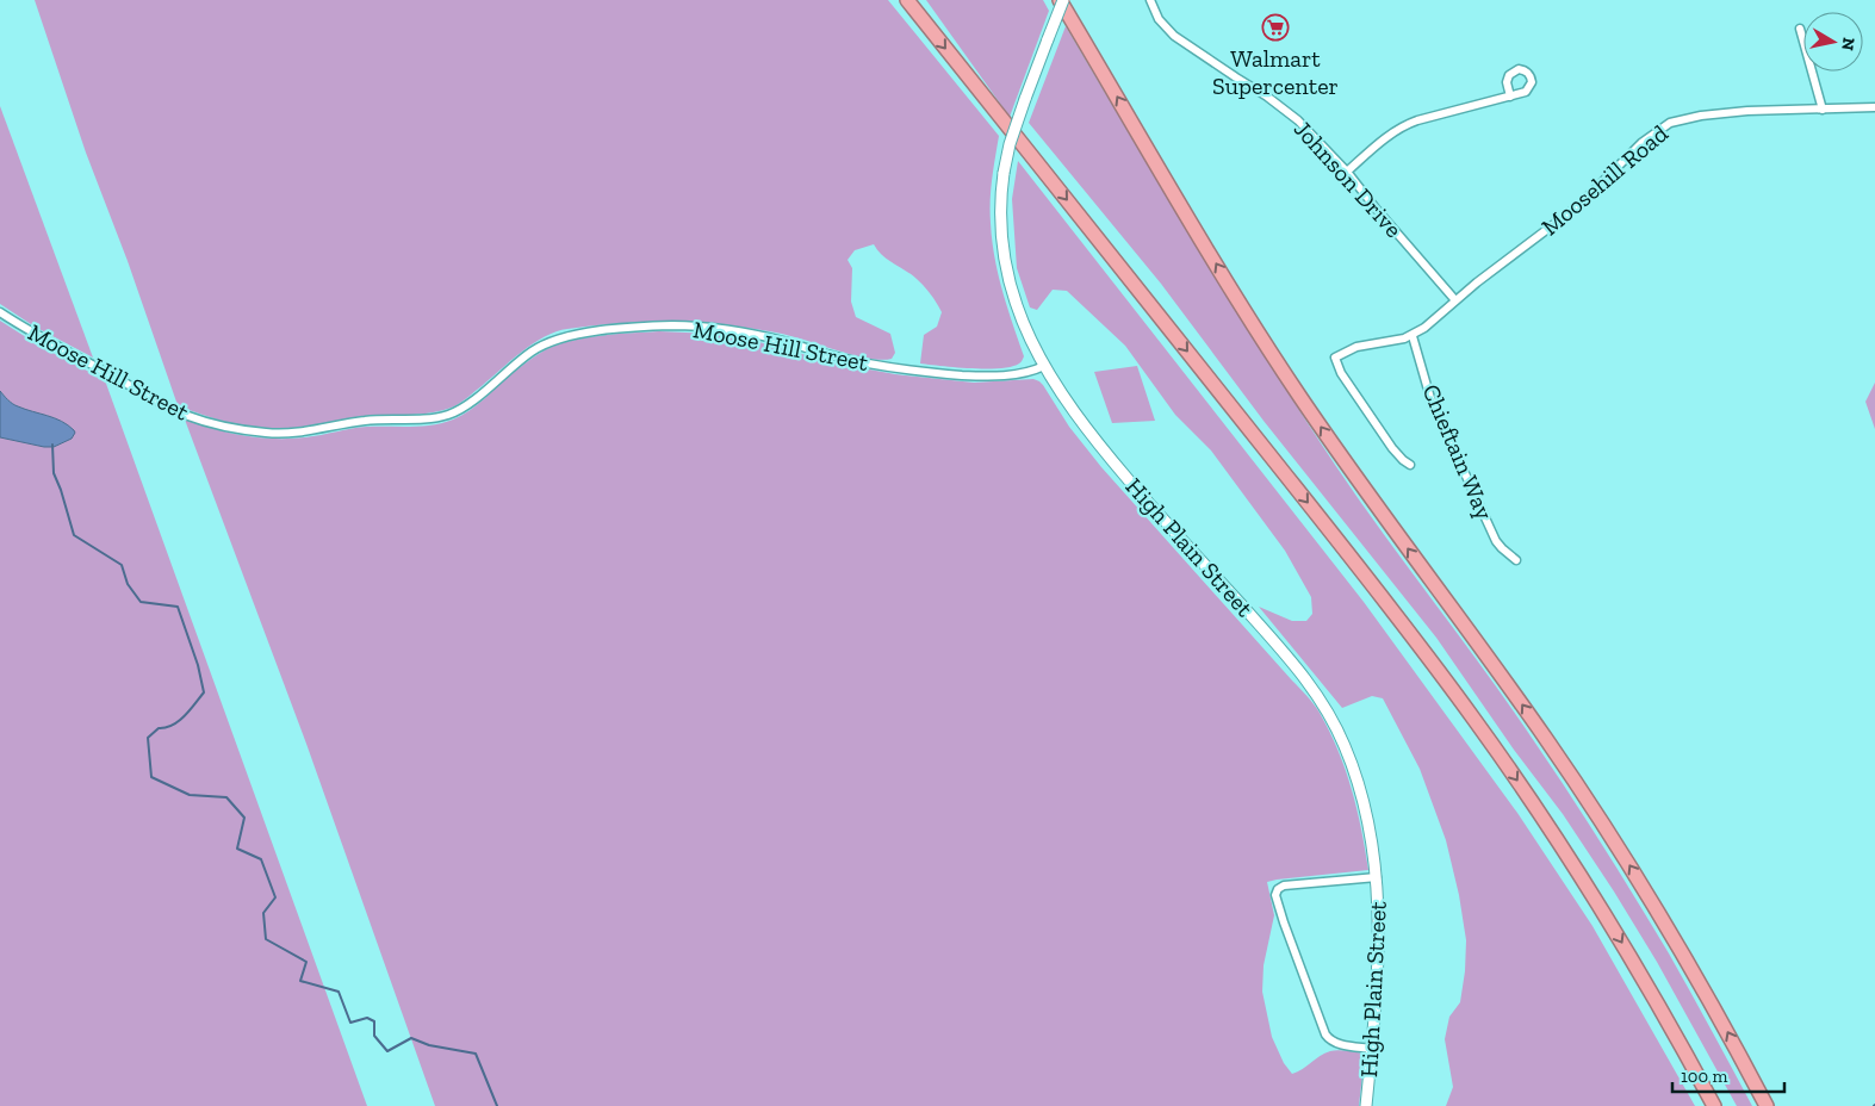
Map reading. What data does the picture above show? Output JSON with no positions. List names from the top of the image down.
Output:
{
  "streets": {
    "main road": ["High Plain Street"],
    "street": [
      "Johnson Drive",
      "Moosehill Road",
      "Moose Hill Street",
      "Chieftain Way"
    ]
  },
  "crossings": [
    ["Johnson Drive", "Moosehill Road"],
    ["Moosehill Road", "Chieftain Way"],
    ["Moose Hill Street", "High Plain Street"]
  ],
  "places": {
    "supermarket": ["Walmart Supercenter"]
  },
  "scale_bar": "100 m",
  "north": "right"
}
